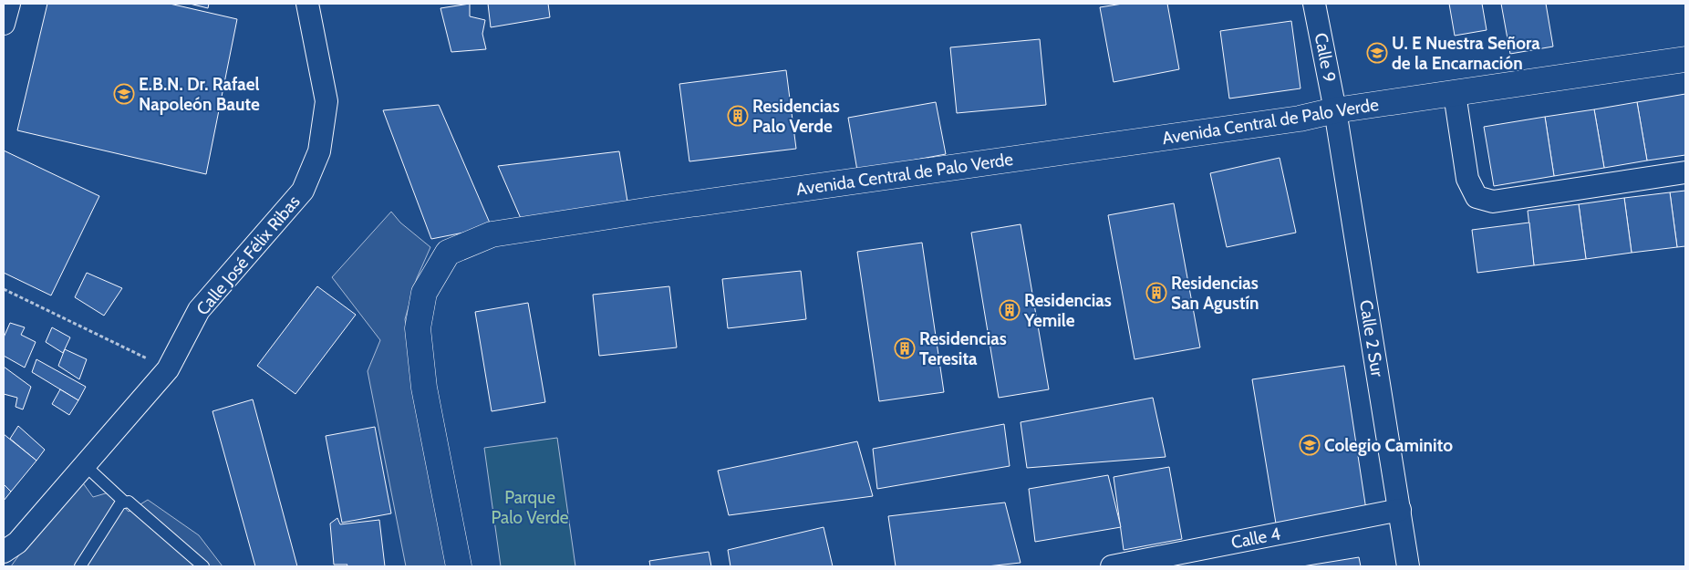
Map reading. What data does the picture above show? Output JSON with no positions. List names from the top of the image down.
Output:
{
  "streets": {
    "street": [
      "Calle 9",
      "Avenida Central de Palo Verde",
      "Calle José Félix Ribas",
      "Calle 2 Sur",
      "Calle 4"
    ]
  },
  "crossings": [
    ["Calle 9", "Avenida Central de Palo Verde"],
    ["Calle 9", "Calle 2 Sur"],
    ["Avenida Central de Palo Verde", "Calle 2 Sur"],
    ["Calle 2 Sur", "Calle 4"]
  ],
  "parks": ["Parque Palo Verde"],
  "places": {
    "school or university": ["U. E Nuestra Señora de la Encarnación", "E.B.N. Dr. Rafael Napoleón Baute", "Colegio Caminito"],
    "building": [
      "Residencias Palo Verde",
      "Residencias San Agustín",
      "Residencias Yemile",
      "Residencias Teresita"
    ]
  }
}
